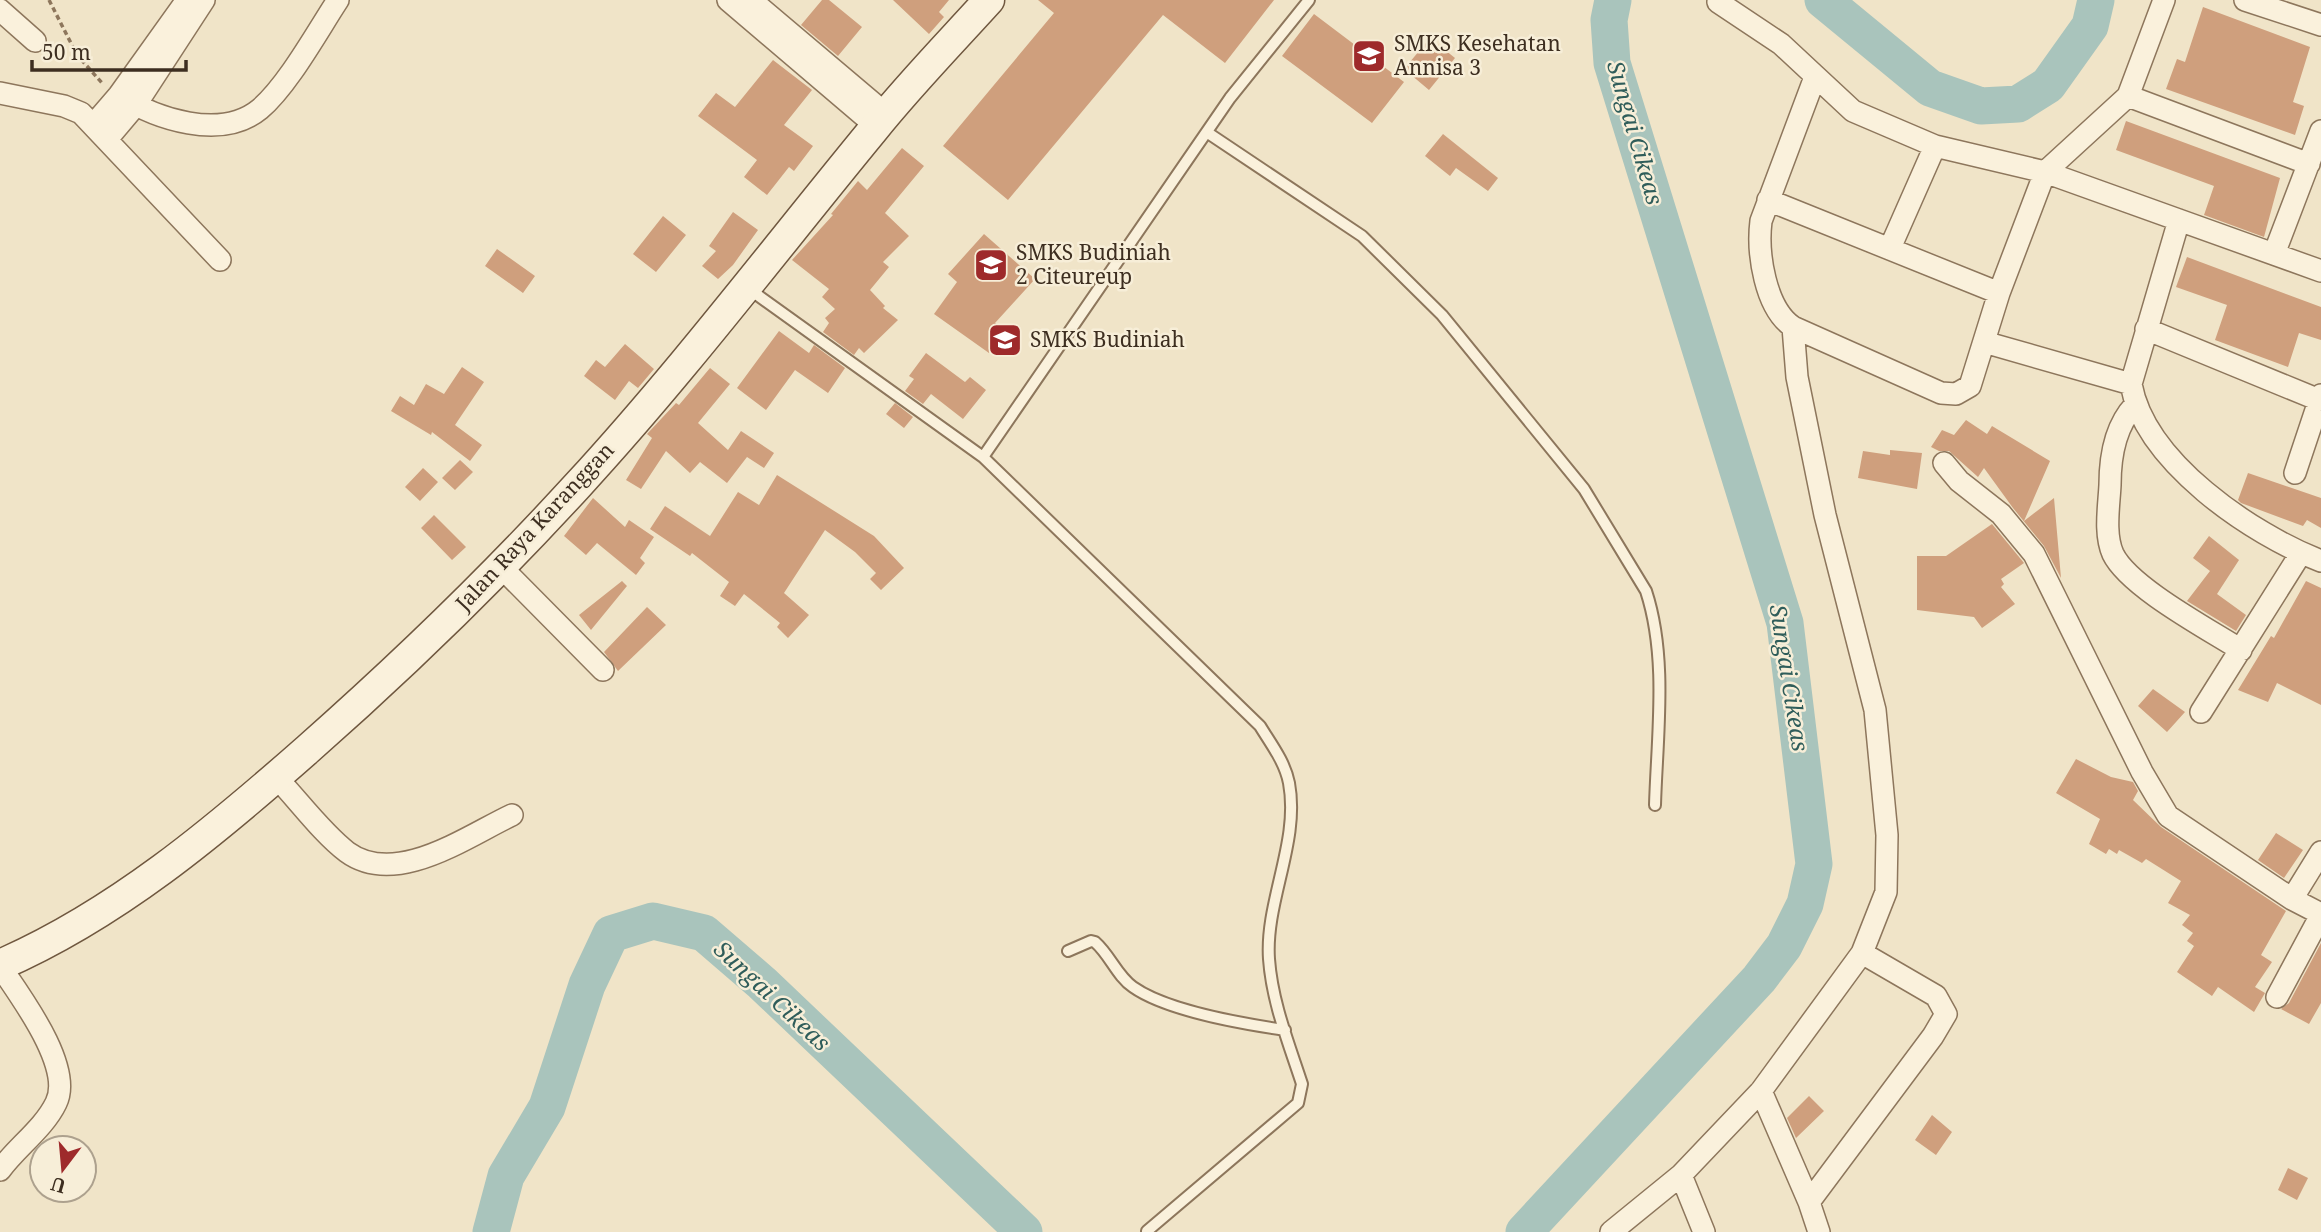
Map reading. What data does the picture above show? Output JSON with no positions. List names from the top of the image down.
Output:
{
  "streets": {
    "street": ["Jalan Raya Karanggan"]
  },
  "water": ["Sungai Cikeas"],
  "places": {
    "school or university": ["SMKS Kesehatan Annisa 3", "SMKS Budiniah 2 Citeureup", "SMKS Budiniah"]
  },
  "scale_bar": "50 m",
  "north": "bottom"
}
